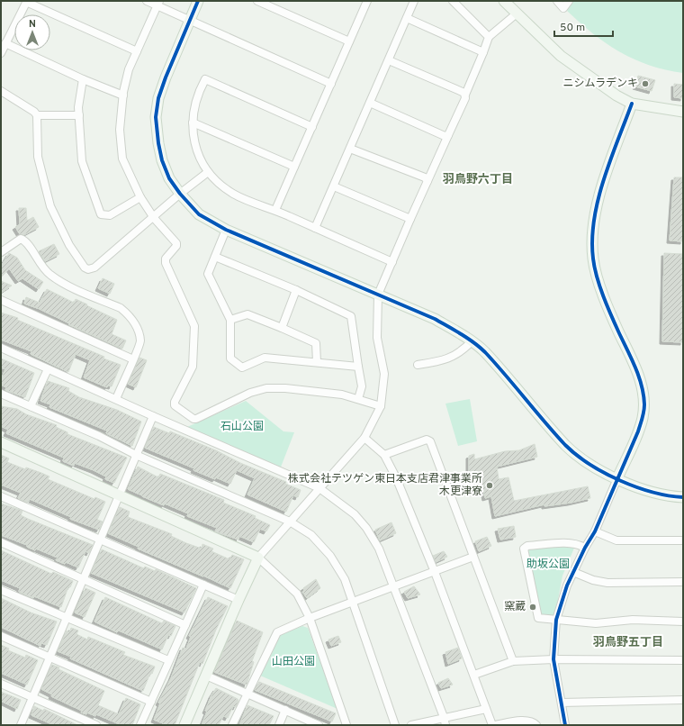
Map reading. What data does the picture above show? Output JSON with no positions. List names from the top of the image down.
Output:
{
  "districts": ["羽鳥野六丁目", "羽鳥野五丁目"],
  "parks": ["石山公園", "助坂公園", "山田公園"],
  "places": ["ニシムラデンキ", "株式会社テツゲン東日本支店君津事業所 木更津寮", "窯蔵"],
  "scale_bar": "50 m",
  "north": "top"
}
